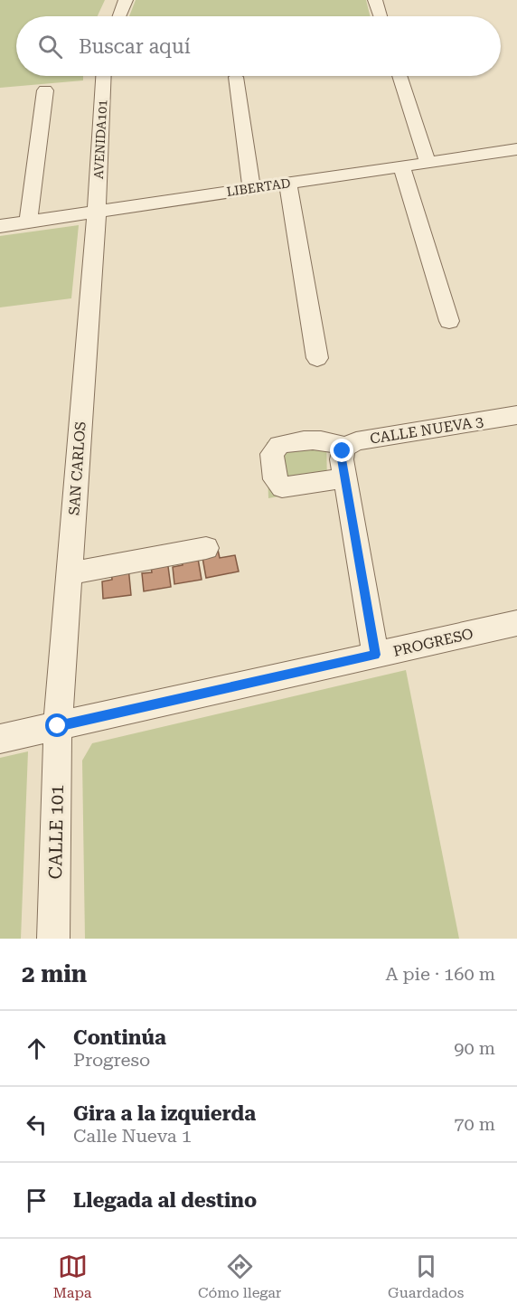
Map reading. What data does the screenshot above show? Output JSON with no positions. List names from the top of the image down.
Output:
{
  "streets": {
    "street": [
      "AVENIDA101",
      "LIBERTAD",
      "CALLE NUEVA 3",
      "SAN CARLOS",
      "PROGRESO",
      "CALLE 101"
    ]
  },
  "crossings": [
    ["AVENIDA101", "LIBERTAD"],
    ["AVENIDA101", "SAN CARLOS"],
    ["LIBERTAD", "SAN CARLOS"],
    ["SAN CARLOS", "PROGRESO"],
    ["SAN CARLOS", "CALLE 101"],
    ["PROGRESO", "CALLE 101"]
  ],
  "page": {
    "search": "Buscar aquí",
    "heading": ["2 min", "A pie · 160 m"],
    "list": [
      ["Continúa", "Progreso", "90 m"],
      ["Gira a la izquierda", "Calle Nueva 1", "70 m"],
      "Llegada al destino"
    ],
    "nav": ["Mapa", "Cómo llegar", "Guardados"]
  }
}
